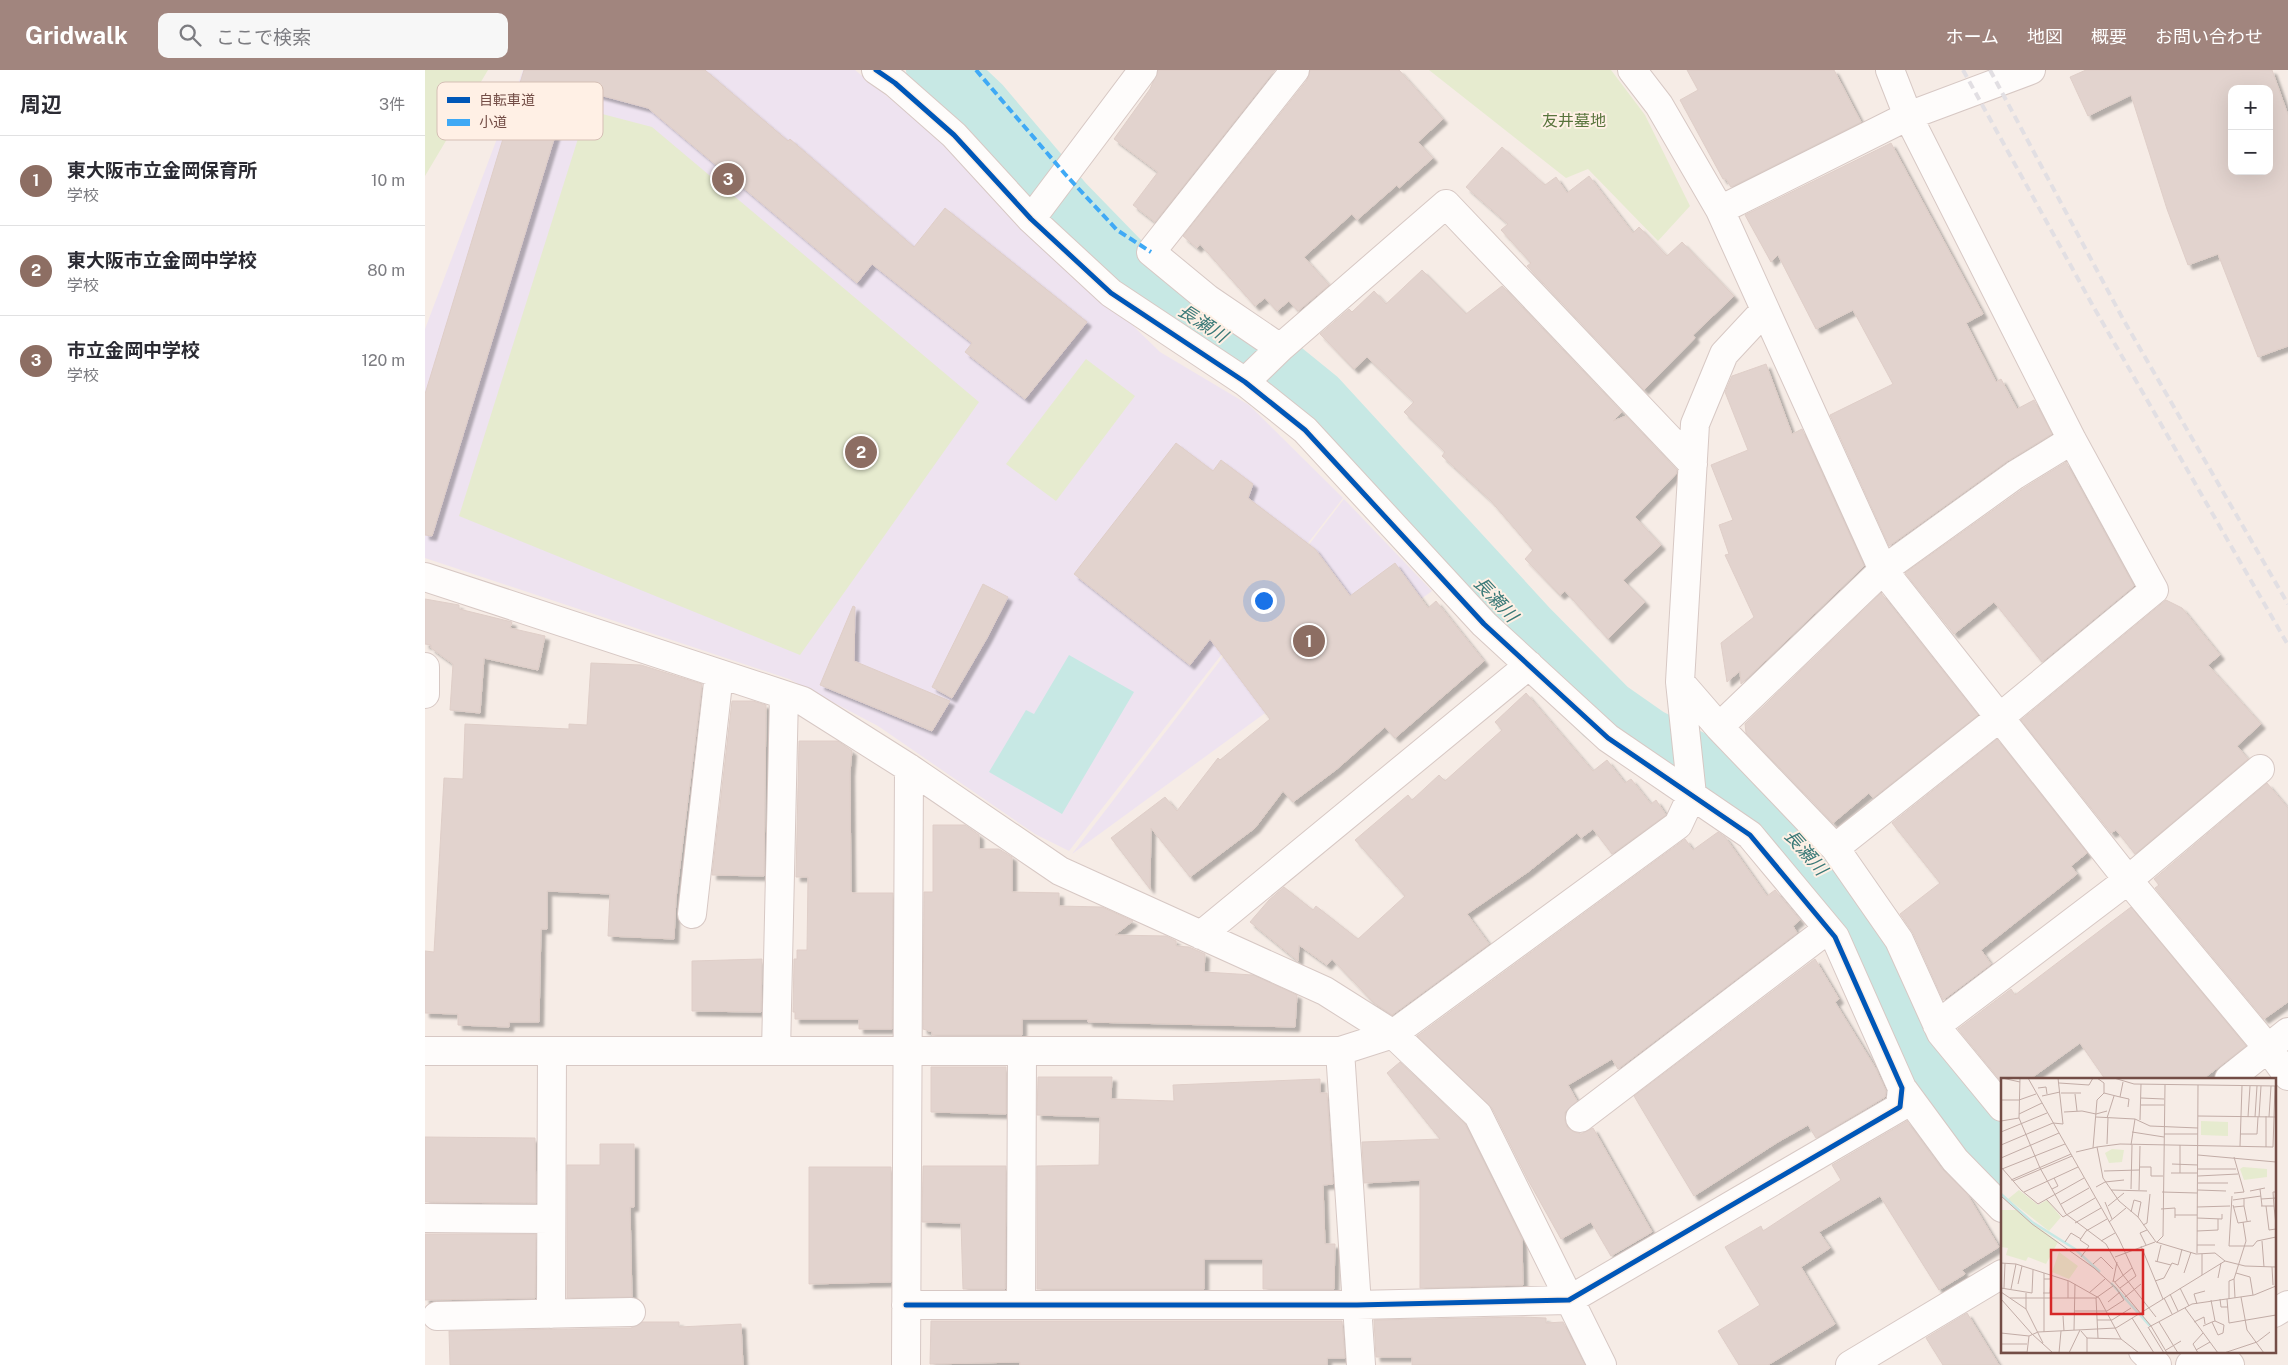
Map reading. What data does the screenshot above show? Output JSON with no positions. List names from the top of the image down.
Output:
{
  "water": ["長瀬川"],
  "parks": ["友井墓地"],
  "legend": ["自転車道", "小道"],
  "page": {
    "header": "Gridwalk",
    "search": "ここで検索",
    "nav": [
      "ホーム",
      "地図",
      "概要",
      "お問い合わせ"
    ],
    "heading": ["周辺", "3件"],
    "map_buttons": ["+", "−"],
    "list": [
      {
        "mark": "1",
        "name": "東大阪市立金岡保育所",
        "note": "学校",
        "value": "10 m"
      },
      {
        "mark": "2",
        "name": "東大阪市立金岡中学校",
        "note": "学校",
        "value": "80 m"
      },
      {
        "mark": "3",
        "name": "市立金岡中学校",
        "note": "学校",
        "value": "120 m"
      }
    ],
    "pins": ["3", "2", "1"]
  }
}
